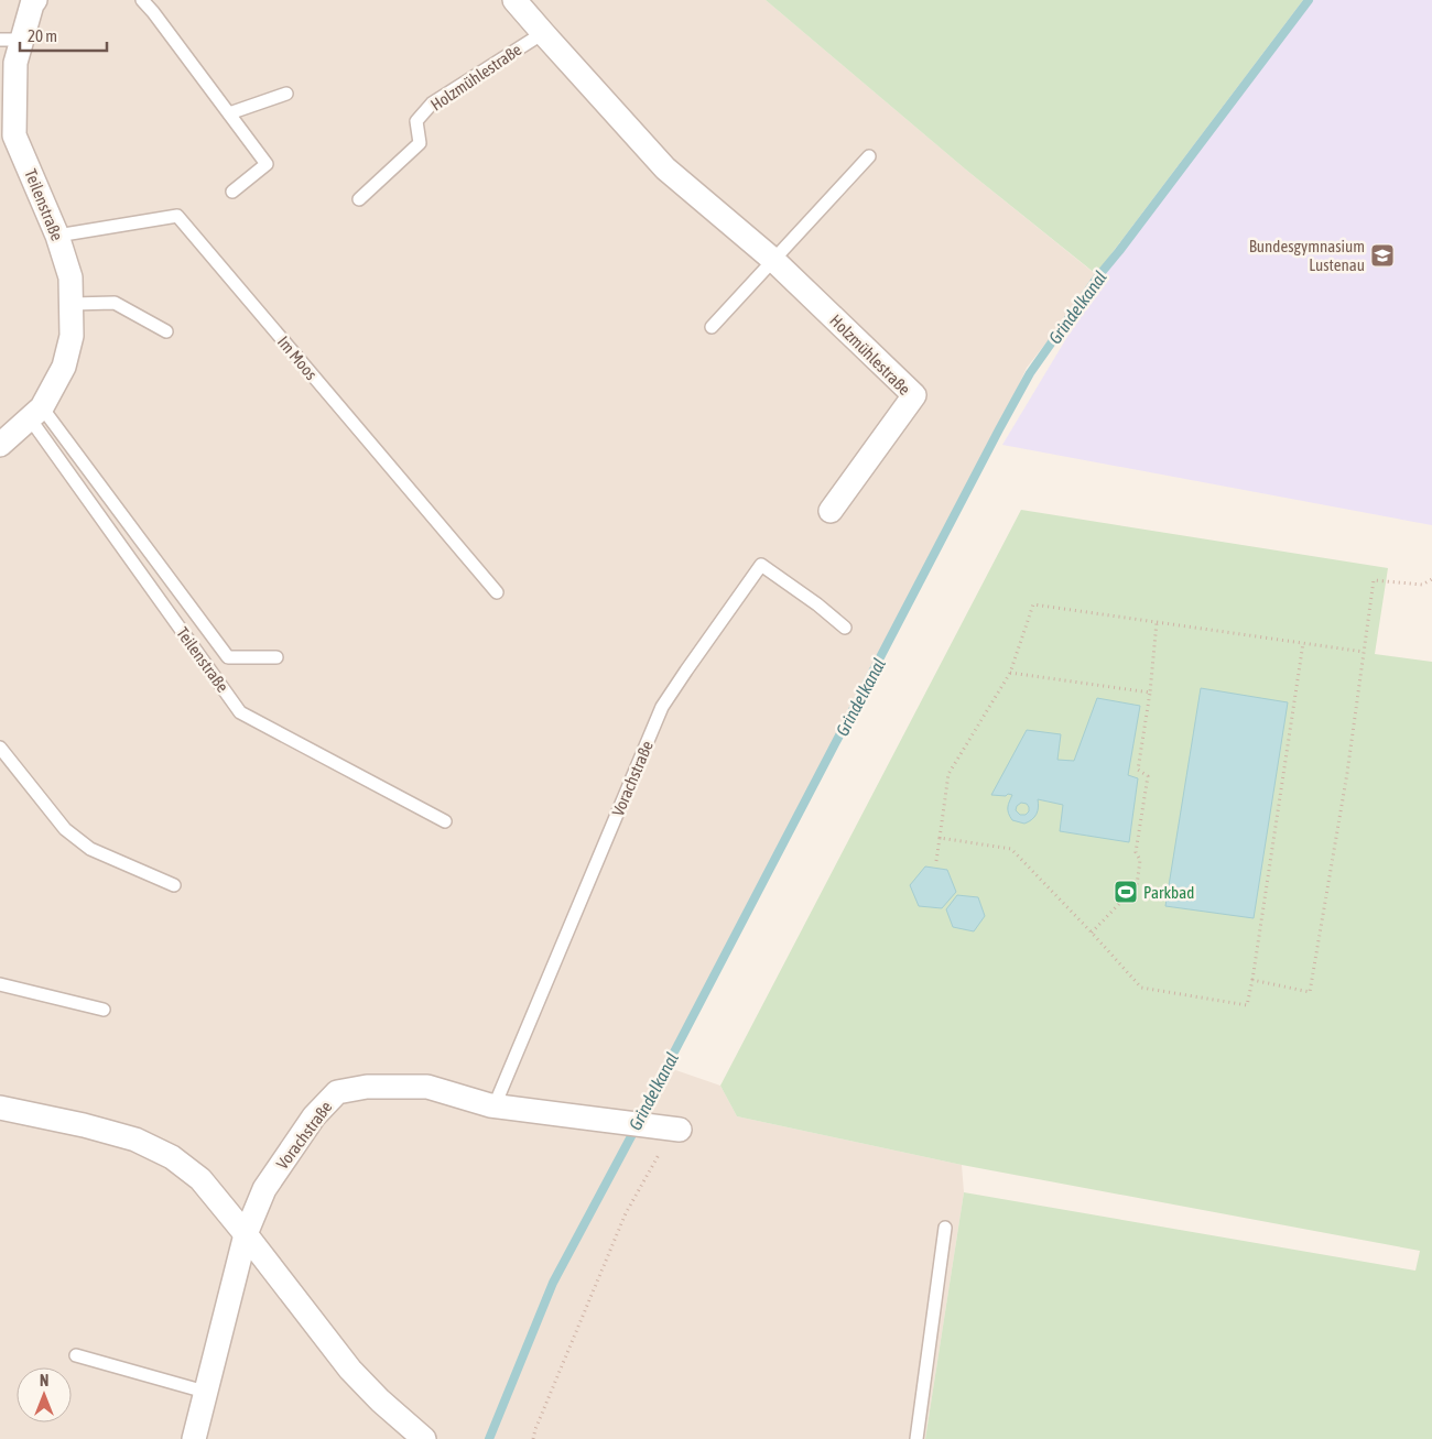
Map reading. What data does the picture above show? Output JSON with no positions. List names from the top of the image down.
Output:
{
  "streets": {
    "street": ["Holzmühlestraße", "Teilenstraße", "Vorachstraße"],
    "lane": ["Im Moos"]
  },
  "crossings": [
    ["Teilenstraße", "Im Moos"]
  ],
  "water": ["Grindelkanal"],
  "places": {
    "school or university": ["Bundesgymnasium Lustenau"],
    "sports": ["Parkbad"]
  },
  "scale_bar": "20 m",
  "north": "top"
}
